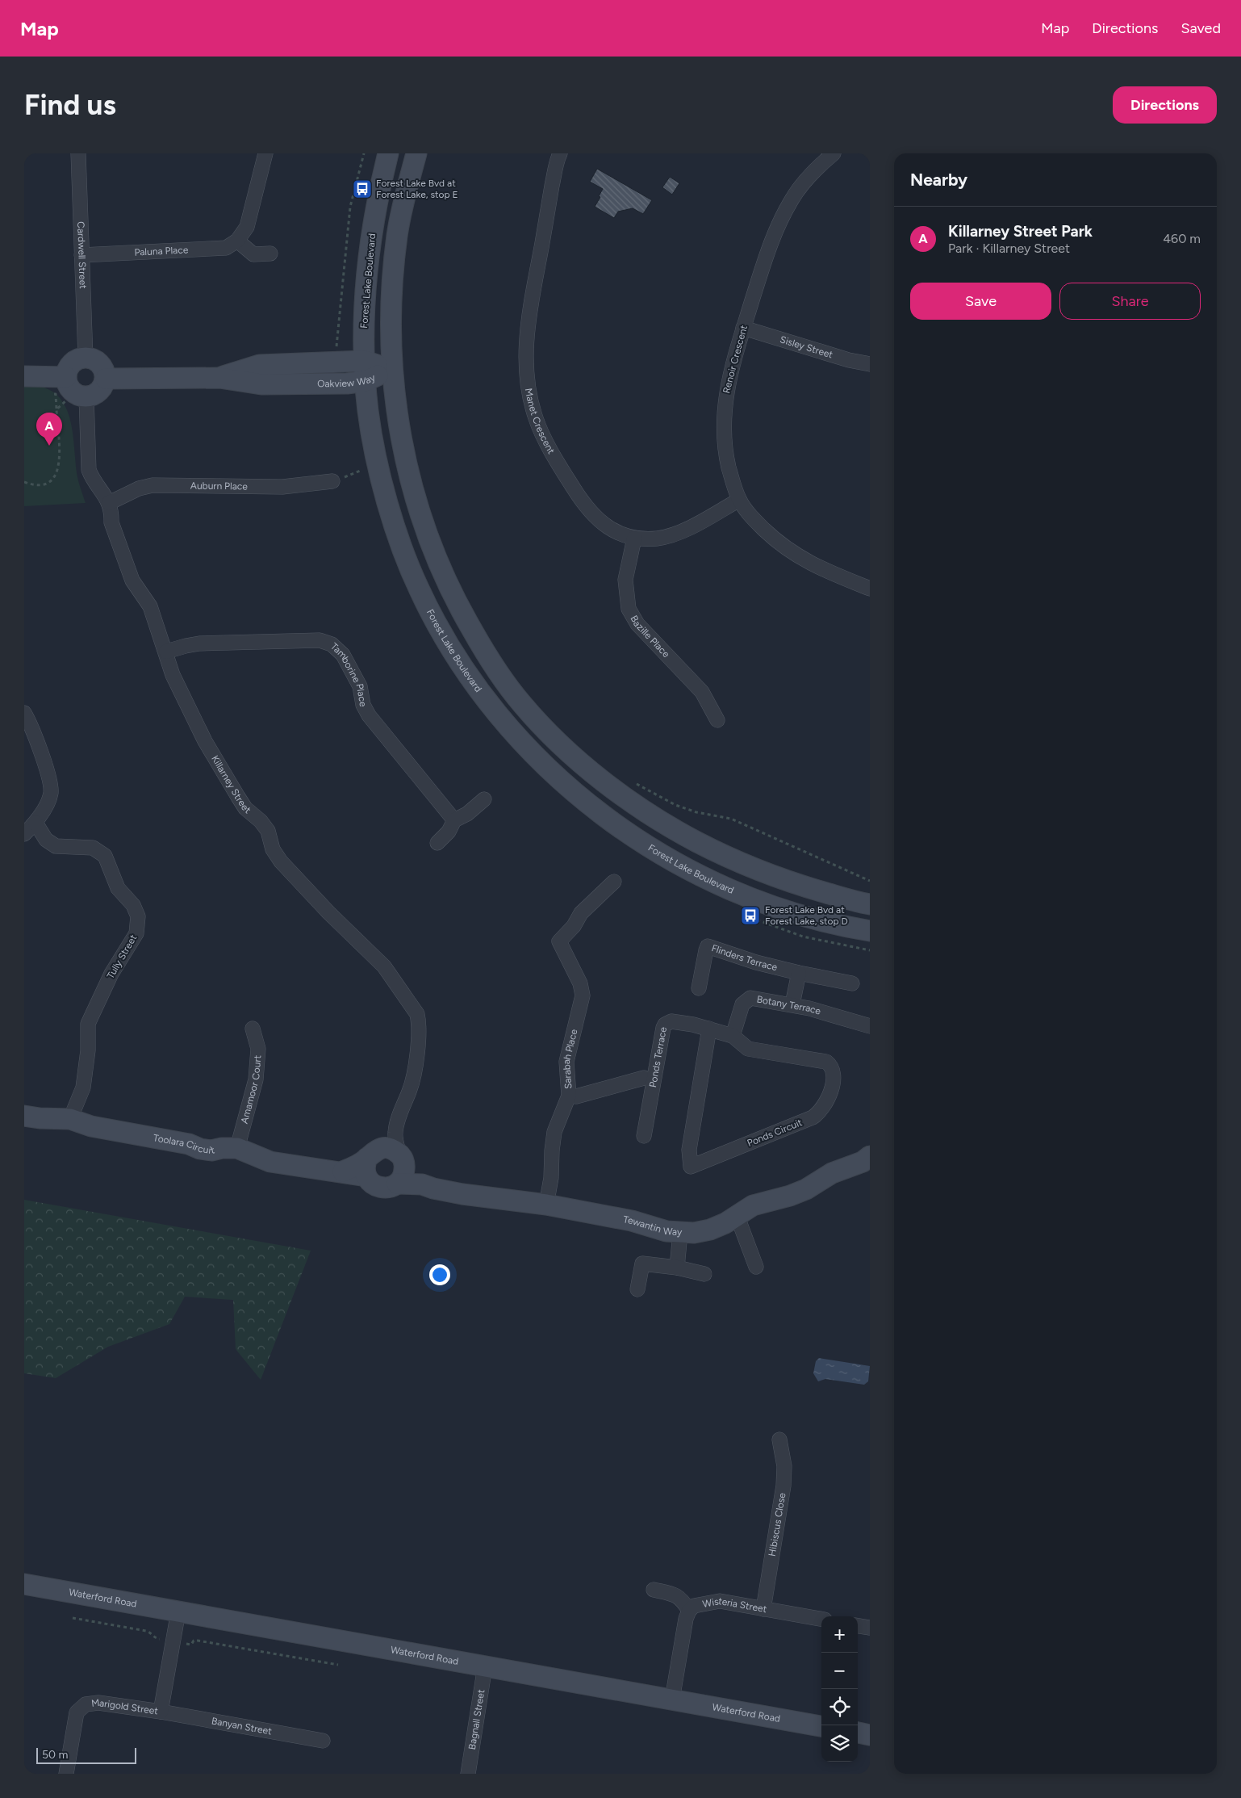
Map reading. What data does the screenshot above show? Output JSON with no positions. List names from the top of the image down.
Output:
{
  "streets": {
    "street": [
      "Paluna Place",
      "Cardwell Street",
      "Forest Lake Boulevard",
      "Sisley Street",
      "Renoir Crescent",
      "Oakview Way",
      "Manet Crescent",
      "Auburn Place",
      "Bazille Place",
      "Tamborine Place",
      "Killarney Street",
      "Tully Street",
      "Flinders Terrace",
      "Botany Terrace",
      "Ponds Terrace",
      "Sarabah Place",
      "Amamoor Court",
      "Ponds Circuit",
      "Toolara Circuit",
      "Tewantin Way",
      "Hibiscus Close",
      "Waterford Road",
      "Wisteria Street",
      "Marigold Street",
      "Bagnall Street",
      "Banyan Street"
    ]
  },
  "crossings": [
    ["Paluna Place", "Cardwell Street"],
    ["Cardwell Street", "Oakview Way"],
    ["Cardwell Street", "Killarney Street"],
    ["Forest Lake Boulevard", "Oakview Way"],
    ["Sisley Street", "Renoir Crescent"],
    ["Renoir Crescent", "Manet Crescent"],
    ["Oakview Way", "Killarney Street"],
    ["Manet Crescent", "Bazille Place"],
    ["Auburn Place", "Killarney Street"],
    ["Tamborine Place", "Killarney Street"],
    ["Killarney Street", "Toolara Circuit"],
    ["Killarney Street", "Tewantin Way"],
    ["Tully Street", "Toolara Circuit"],
    ["Botany Terrace", "Ponds Circuit"],
    ["Ponds Terrace", "Ponds Circuit"],
    ["Sarabah Place", "Tewantin Way"],
    ["Amamoor Court", "Toolara Circuit"],
    ["Hibiscus Close", "Wisteria Street"],
    ["Waterford Road", "Wisteria Street"],
    ["Waterford Road", "Marigold Street"],
    ["Waterford Road", "Bagnall Street"],
    ["Marigold Street", "Banyan Street"]
  ],
  "places": {
    "bus stop": ["Forest Lake Bvd at Forest Lake, stop E", "Forest Lake Bvd at Forest Lake, stop D"]
  },
  "scale_bar": "50 m",
  "page": {
    "header": "Map",
    "nav": ["Map", "Directions", "Saved"],
    "buttons": [
      "Directions",
      ["Save", "Share"]
    ],
    "title": "Find us",
    "heading": "Nearby",
    "list": [
      {
        "mark": "A",
        "name": "Killarney Street Park",
        "note": "Park · Killarney Street",
        "value": "460 m"
      }
    ],
    "pins": "A",
    "map_buttons": ["+", "−"],
    "scale": "50 m"
  }
}
